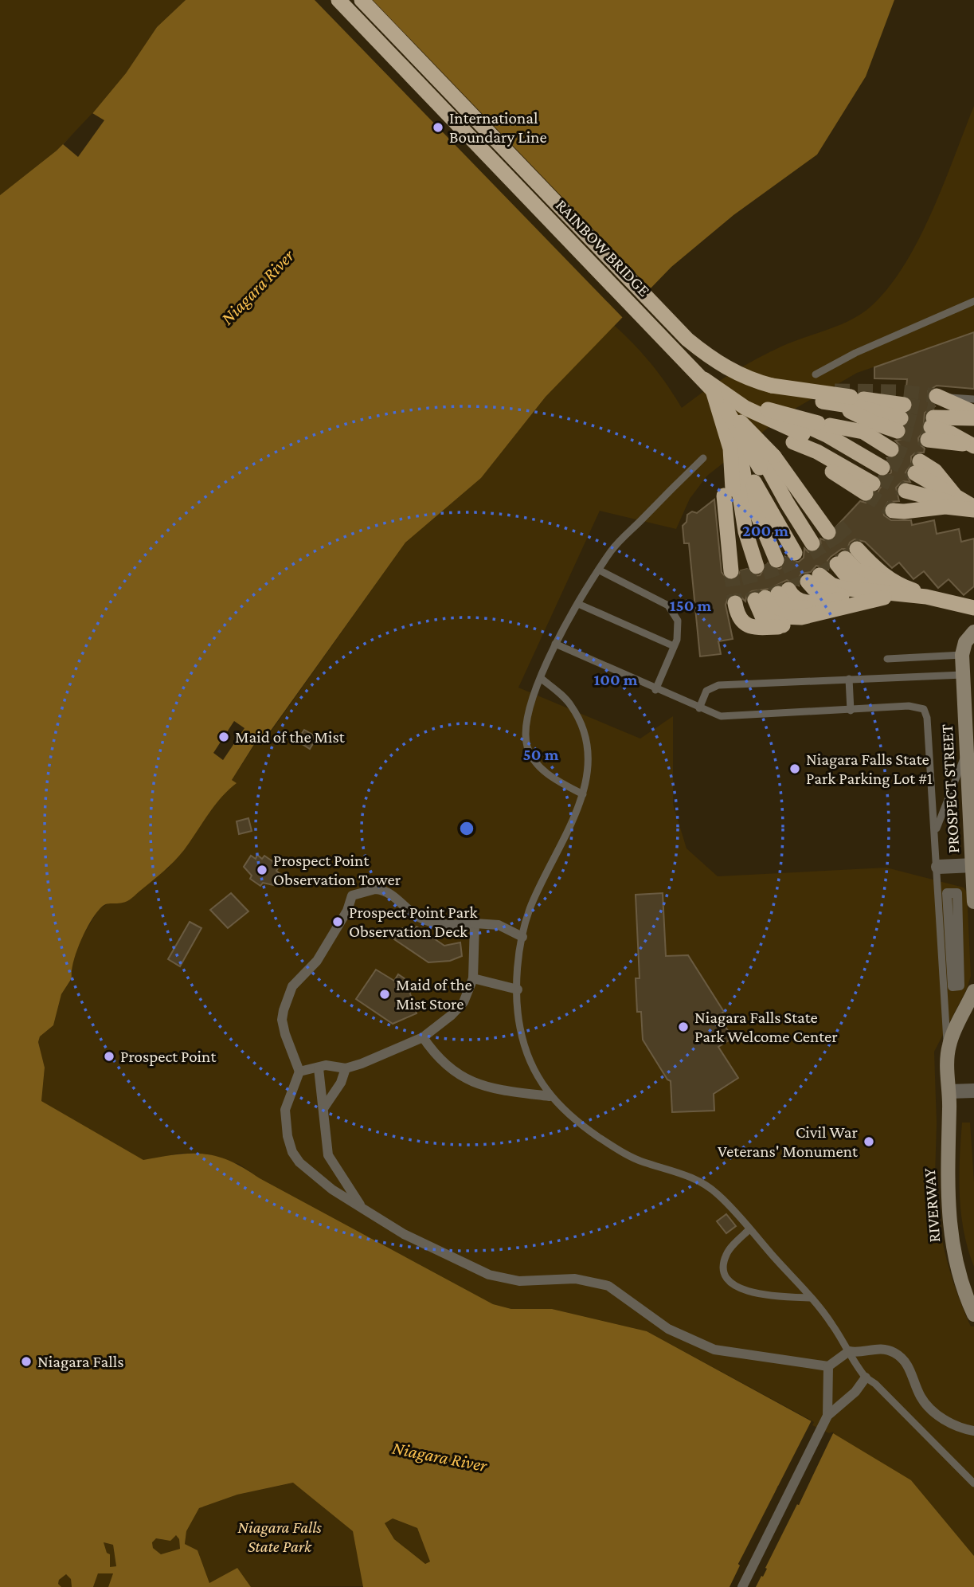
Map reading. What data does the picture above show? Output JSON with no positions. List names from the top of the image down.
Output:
{
  "streets": {
    "highway": ["RAINBOW BRIDGE"],
    "main road": ["PROSPECT STREET", "RIVERWAY"]
  },
  "water": ["Niagara River"],
  "parks": ["Niagara Falls State Park"],
  "places": [
    "International Boundary Line",
    "Maid of the Mist",
    "Niagara Falls State Park Parking Lot #1",
    "Prospect Point Observation Tower",
    "Prospect Point Park Observation Deck",
    "Maid of the Mist Store",
    "Niagara Falls State Park Welcome Center",
    "Prospect Point",
    "Civil War Veterans' Monument",
    "Niagara Falls"
  ],
  "rings": [
    "200 m",
    "150 m",
    "100 m",
    "50 m"
  ]
}
